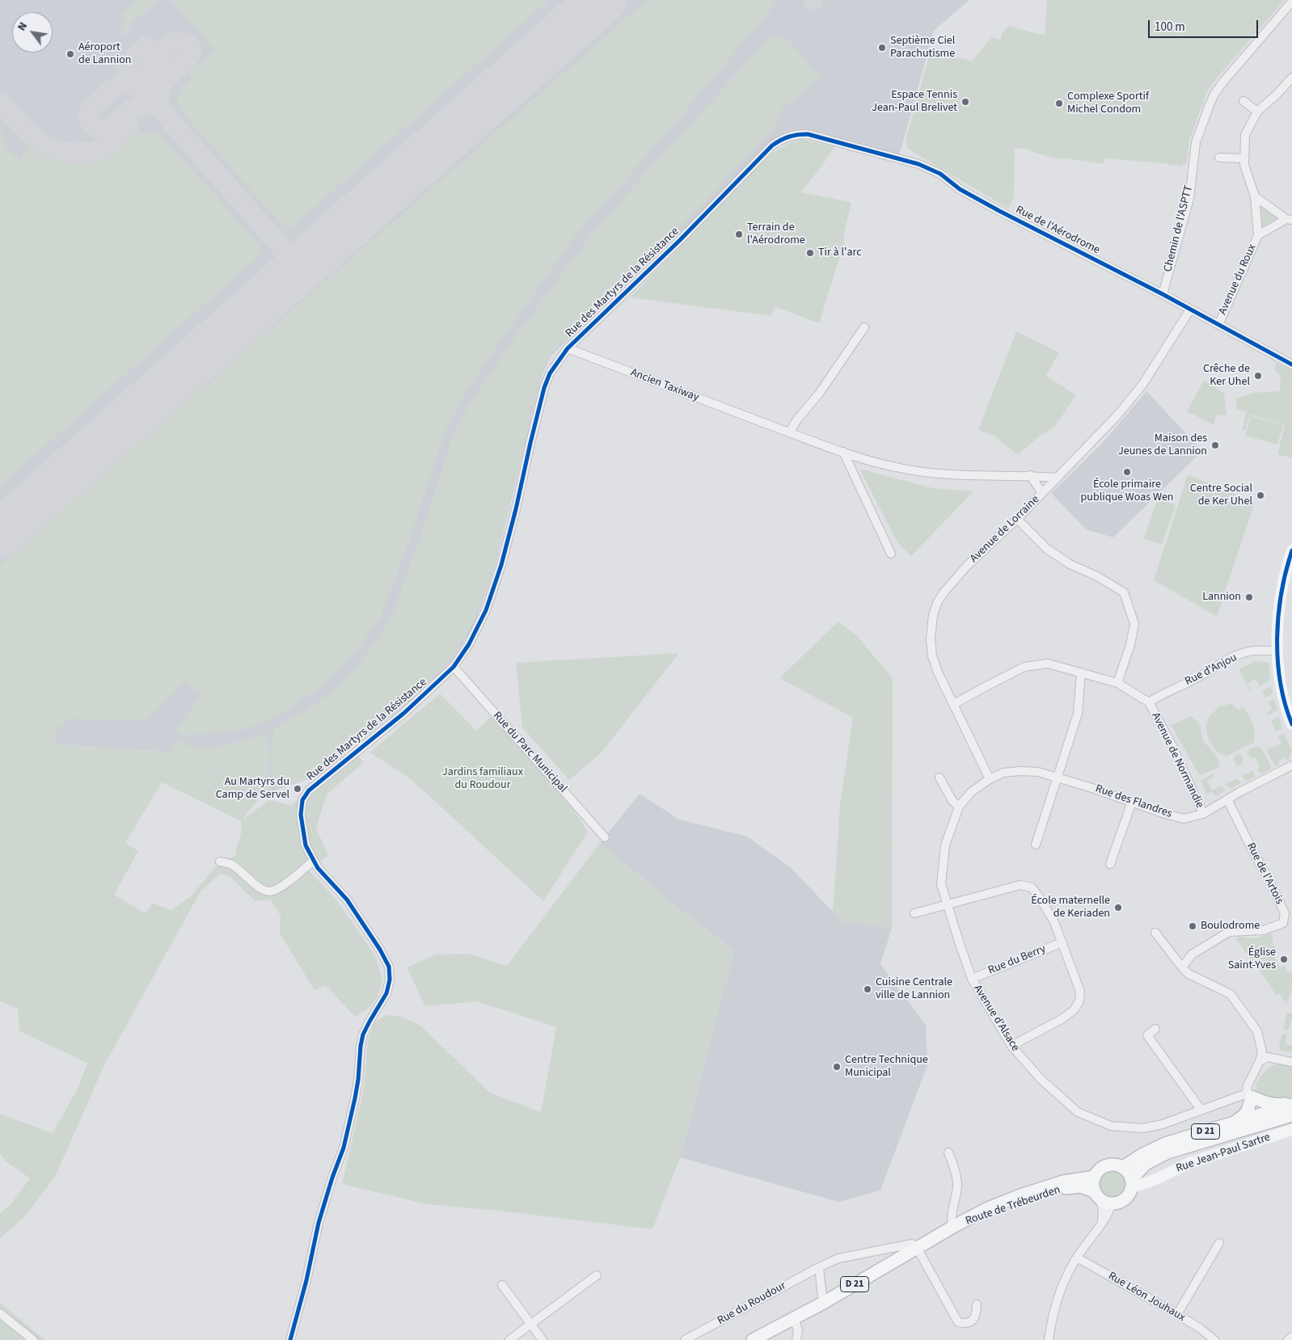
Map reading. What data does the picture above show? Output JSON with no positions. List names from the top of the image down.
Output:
{
  "streets": {
    "main road": ["D 21", "Rue Jean-Paul Sartre", "Route de Trébeurden"],
    "street": [
      "Chemin de l'ASPTT",
      "Rue de l'Aérodrome",
      "Avenue du Roux",
      "Rue des Martyrs de la Résistance",
      "Ancien Taxiway",
      "Avenue de Lorraine",
      "Rue d'Anjou",
      "Rue du Parc Municipal",
      "Avenue de Normandie",
      "Rue des Flandres",
      "Rue de l'Artois",
      "Rue du Berry",
      "Avenue d'Alsace",
      "Rue Léon Jouhaux",
      "Rue du Roudour"
    ]
  },
  "crossings": [
    ["Chemin de l'ASPTT", "Rue de l'Aérodrome"],
    ["Rue de l'Aérodrome", "Avenue du Roux"],
    ["Rue de l'Aérodrome", "Rue des Martyrs de la Résistance"],
    ["Rue de l'Aérodrome", "Avenue de Lorraine"],
    ["Rue des Martyrs de la Résistance", "Ancien Taxiway"],
    ["Rue des Martyrs de la Résistance", "Rue du Parc Municipal"],
    ["Ancien Taxiway", "Avenue de Lorraine"],
    ["Avenue de Lorraine", "Avenue de Normandie"],
    ["Avenue de Lorraine", "Rue des Flandres"],
    ["Avenue de Lorraine", "Avenue d'Alsace"],
    ["Rue d'Anjou", "Avenue de Normandie"],
    ["Avenue de Normandie", "Rue des Flandres"],
    ["Rue des Flandres", "Rue de l'Artois"],
    ["Rue des Flandres", "Avenue d'Alsace"],
    ["Rue du Berry", "Avenue d'Alsace"],
    ["D 21", "Rue Jean-Paul Sartre"],
    ["D 21", "Route de Trébeurden"],
    ["Rue Jean-Paul Sartre", "Route de Trébeurden"],
    ["Route de Trébeurden", "Rue du Roudour"]
  ],
  "parks": ["Jardins familiaux du Roudour"],
  "places": [
    "Septième Ciel Parachutisme",
    "Aéroport de Lannion",
    "Espace Tennis Jean-Paul Brelivet",
    "Complexe Sportif Michel Condom",
    "Terrain de l'Aérodrome",
    "Tir à l'arc",
    "Crêche de Ker Uhel",
    "Maison des Jeunes de Lannion",
    "École primaire publique Woas Wen",
    "Centre Social de Ker Uhel",
    "Lannion",
    "Au Martyrs du Camp de Servel",
    "École maternelle de Keriaden",
    "Boulodrome",
    "Église Saint-Yves",
    "Cuisine Centrale ville de Lannion",
    "Centre Technique Municipal"
  ],
  "scale_bar": "100 m",
  "north": "top left"
}
